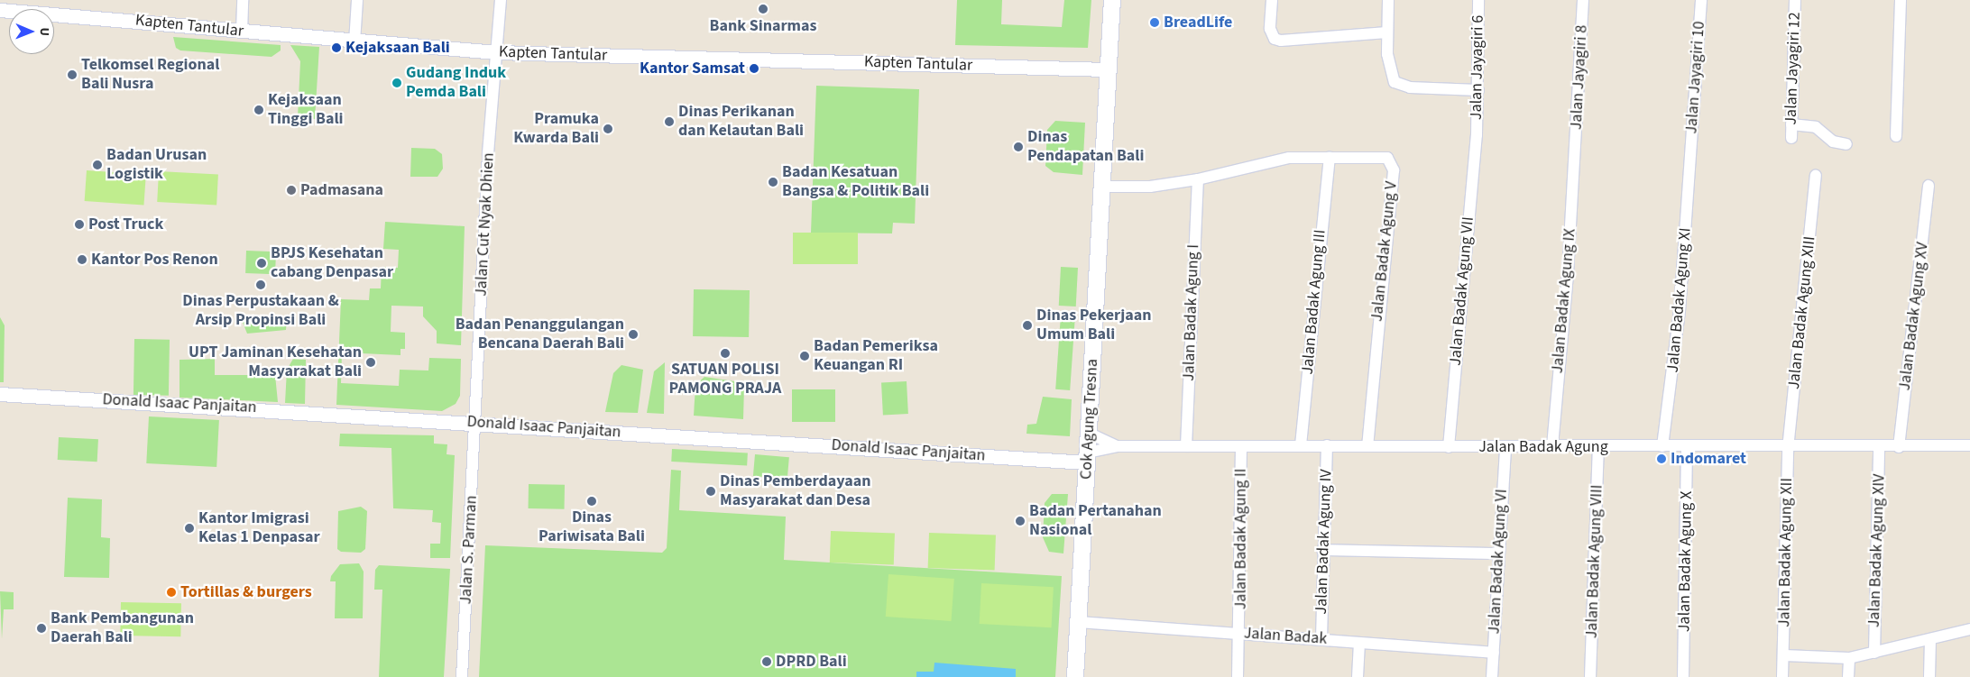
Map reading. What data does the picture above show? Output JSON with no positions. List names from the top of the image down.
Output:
{
  "streets": {
    "main road": ["Cok Agung Tresna"],
    "street": [
      "Kapten Tantular",
      "Jalan Jayagiri 6",
      "Jalan Jayagiri 12",
      "Jalan Jayagiri 8",
      "Jalan Jayagiri 10",
      "Jalan Cut Nyak Dhien",
      "Jalan Badak Agung V",
      "Jalan Badak Agung VII",
      "Jalan Badak Agung XI",
      "Jalan Badak Agung IX",
      "Jalan Badak Agung III",
      "Jalan Badak Agung I",
      "Jalan Badak Agung XIII",
      "Jalan Badak Agung XV",
      "Donald Isaac Panjaitan",
      "Jalan Badak Agung",
      "Jalan Badak Agung II",
      "Jalan Badak Agung IV",
      "Jalan S. Parman",
      "Jalan Badak Agung XIV",
      "Jalan Badak Agung XII",
      "Jalan Badak Agung VI",
      "Jalan Badak Agung VIII",
      "Jalan Badak Agung X",
      "Jalan Badak"
    ]
  },
  "crossings": [
    ["Kapten Tantular", "Jalan Cut Nyak Dhien"],
    ["Kapten Tantular", "Cok Agung Tresna"],
    ["Jalan Jayagiri 6", "Jalan Badak Agung VII"],
    ["Jalan Jayagiri 8", "Jalan Badak Agung IX"],
    ["Jalan Jayagiri 10", "Jalan Badak Agung XI"],
    ["Jalan Cut Nyak Dhien", "Donald Isaac Panjaitan"],
    ["Jalan Cut Nyak Dhien", "Jalan S. Parman"],
    ["Jalan Badak Agung V", "Jalan Badak Agung III"],
    ["Jalan Badak Agung V", "Jalan Badak Agung I"],
    ["Jalan Badak Agung V", "Cok Agung Tresna"],
    ["Jalan Badak Agung V", "Jalan Badak Agung"],
    ["Jalan Badak Agung VII", "Jalan Badak Agung"],
    ["Jalan Badak Agung XI", "Jalan Badak Agung"],
    ["Jalan Badak Agung IX", "Jalan Badak Agung"],
    ["Jalan Badak Agung III", "Jalan Badak Agung"],
    ["Jalan Badak Agung I", "Jalan Badak Agung"],
    ["Jalan Badak Agung XIII", "Jalan Badak Agung"],
    ["Jalan Badak Agung XIII", "Jalan Badak Agung XII"],
    ["Jalan Badak Agung XV", "Jalan Badak Agung"],
    ["Donald Isaac Panjaitan", "Cok Agung Tresna"],
    ["Donald Isaac Panjaitan", "Jalan Badak Agung"],
    ["Donald Isaac Panjaitan", "Jalan S. Parman"],
    ["Cok Agung Tresna", "Jalan Badak Agung"],
    ["Cok Agung Tresna", "Jalan Badak"],
    ["Jalan Badak Agung", "Jalan Badak Agung II"],
    ["Jalan Badak Agung", "Jalan Badak Agung IV"],
    ["Jalan Badak Agung", "Jalan Badak Agung XIV"],
    ["Jalan Badak Agung", "Jalan Badak Agung XII"],
    ["Jalan Badak Agung", "Jalan Badak Agung VI"],
    ["Jalan Badak Agung", "Jalan Badak Agung VIII"],
    ["Jalan Badak Agung", "Jalan Badak Agung X"],
    ["Jalan Badak Agung II", "Jalan Badak"],
    ["Jalan Badak Agung IV", "Jalan Badak"],
    ["Jalan Badak Agung VI", "Jalan Badak"]
  ],
  "places": [
    "Bank Sinarmas",
    "BreadLife",
    "Kejaksaan Bali",
    "Kantor Samsat",
    "Telkomsel Regional Bali Nusra",
    "Gudang Induk Pemda Bali",
    "Kejaksaan Tinggi Bali",
    "Dinas Perikanan dan Kelautan Bali",
    "Pramuka Kwarda Bali",
    "Dinas Pendapatan Bali",
    "Badan Urusan Logistik",
    "Badan Kesatuan Bangsa & Politik Bali",
    "Padmasana",
    "Post Truck",
    "Kantor Pos Renon",
    "BPJS Kesehatan cabang Denpasar",
    "Dinas Perpustakaan & Arsip Propinsi Bali",
    "Dinas Pekerjaan Umum Bali",
    "Badan Penanggulangan Bencana Daerah Bali",
    "SATUAN POLISI PAMONG PRAJA",
    "Badan Pemeriksa Keuangan RI",
    "UPT Jaminan Kesehatan Masyarakat Bali",
    "Indomaret",
    "Dinas Pemberdayaan Masyarakat dan Desa",
    "Dinas Pariwisata Bali",
    "Badan Pertanahan Nasional",
    "Kantor Imigrasi Kelas 1 Denpasar",
    "Tortillas & burgers",
    "Bank Pembangunan Daerah Bali",
    "DPRD Bali"
  ],
  "north": "right"
}
